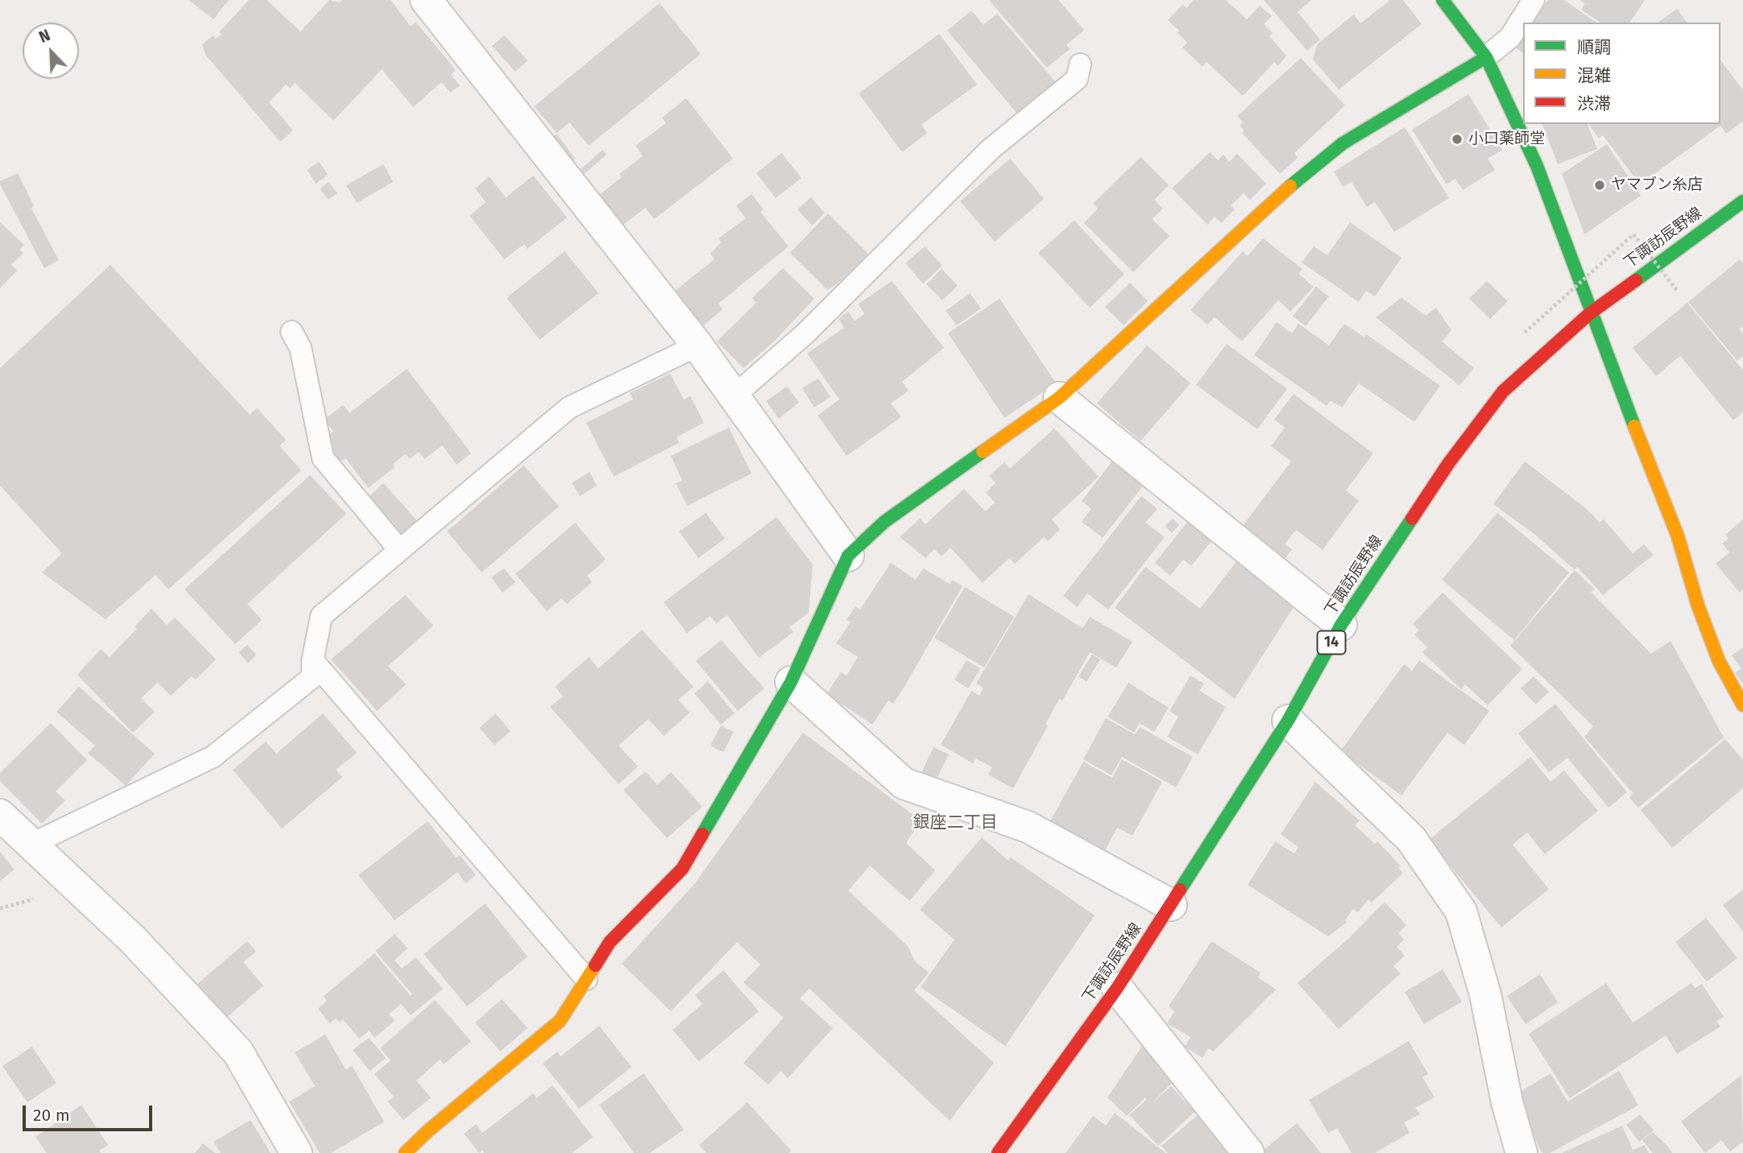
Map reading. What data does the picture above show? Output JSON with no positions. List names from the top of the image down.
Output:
{
  "streets": {
    "street": ["下諏訪辰野線", "14"]
  },
  "districts": ["銀座二丁目"],
  "places": ["小口薬師堂", "ヤマブン糸店"],
  "legend": ["順調", "混雑", "渋滞"],
  "scale_bar": "20 m",
  "north": "top left"
}
